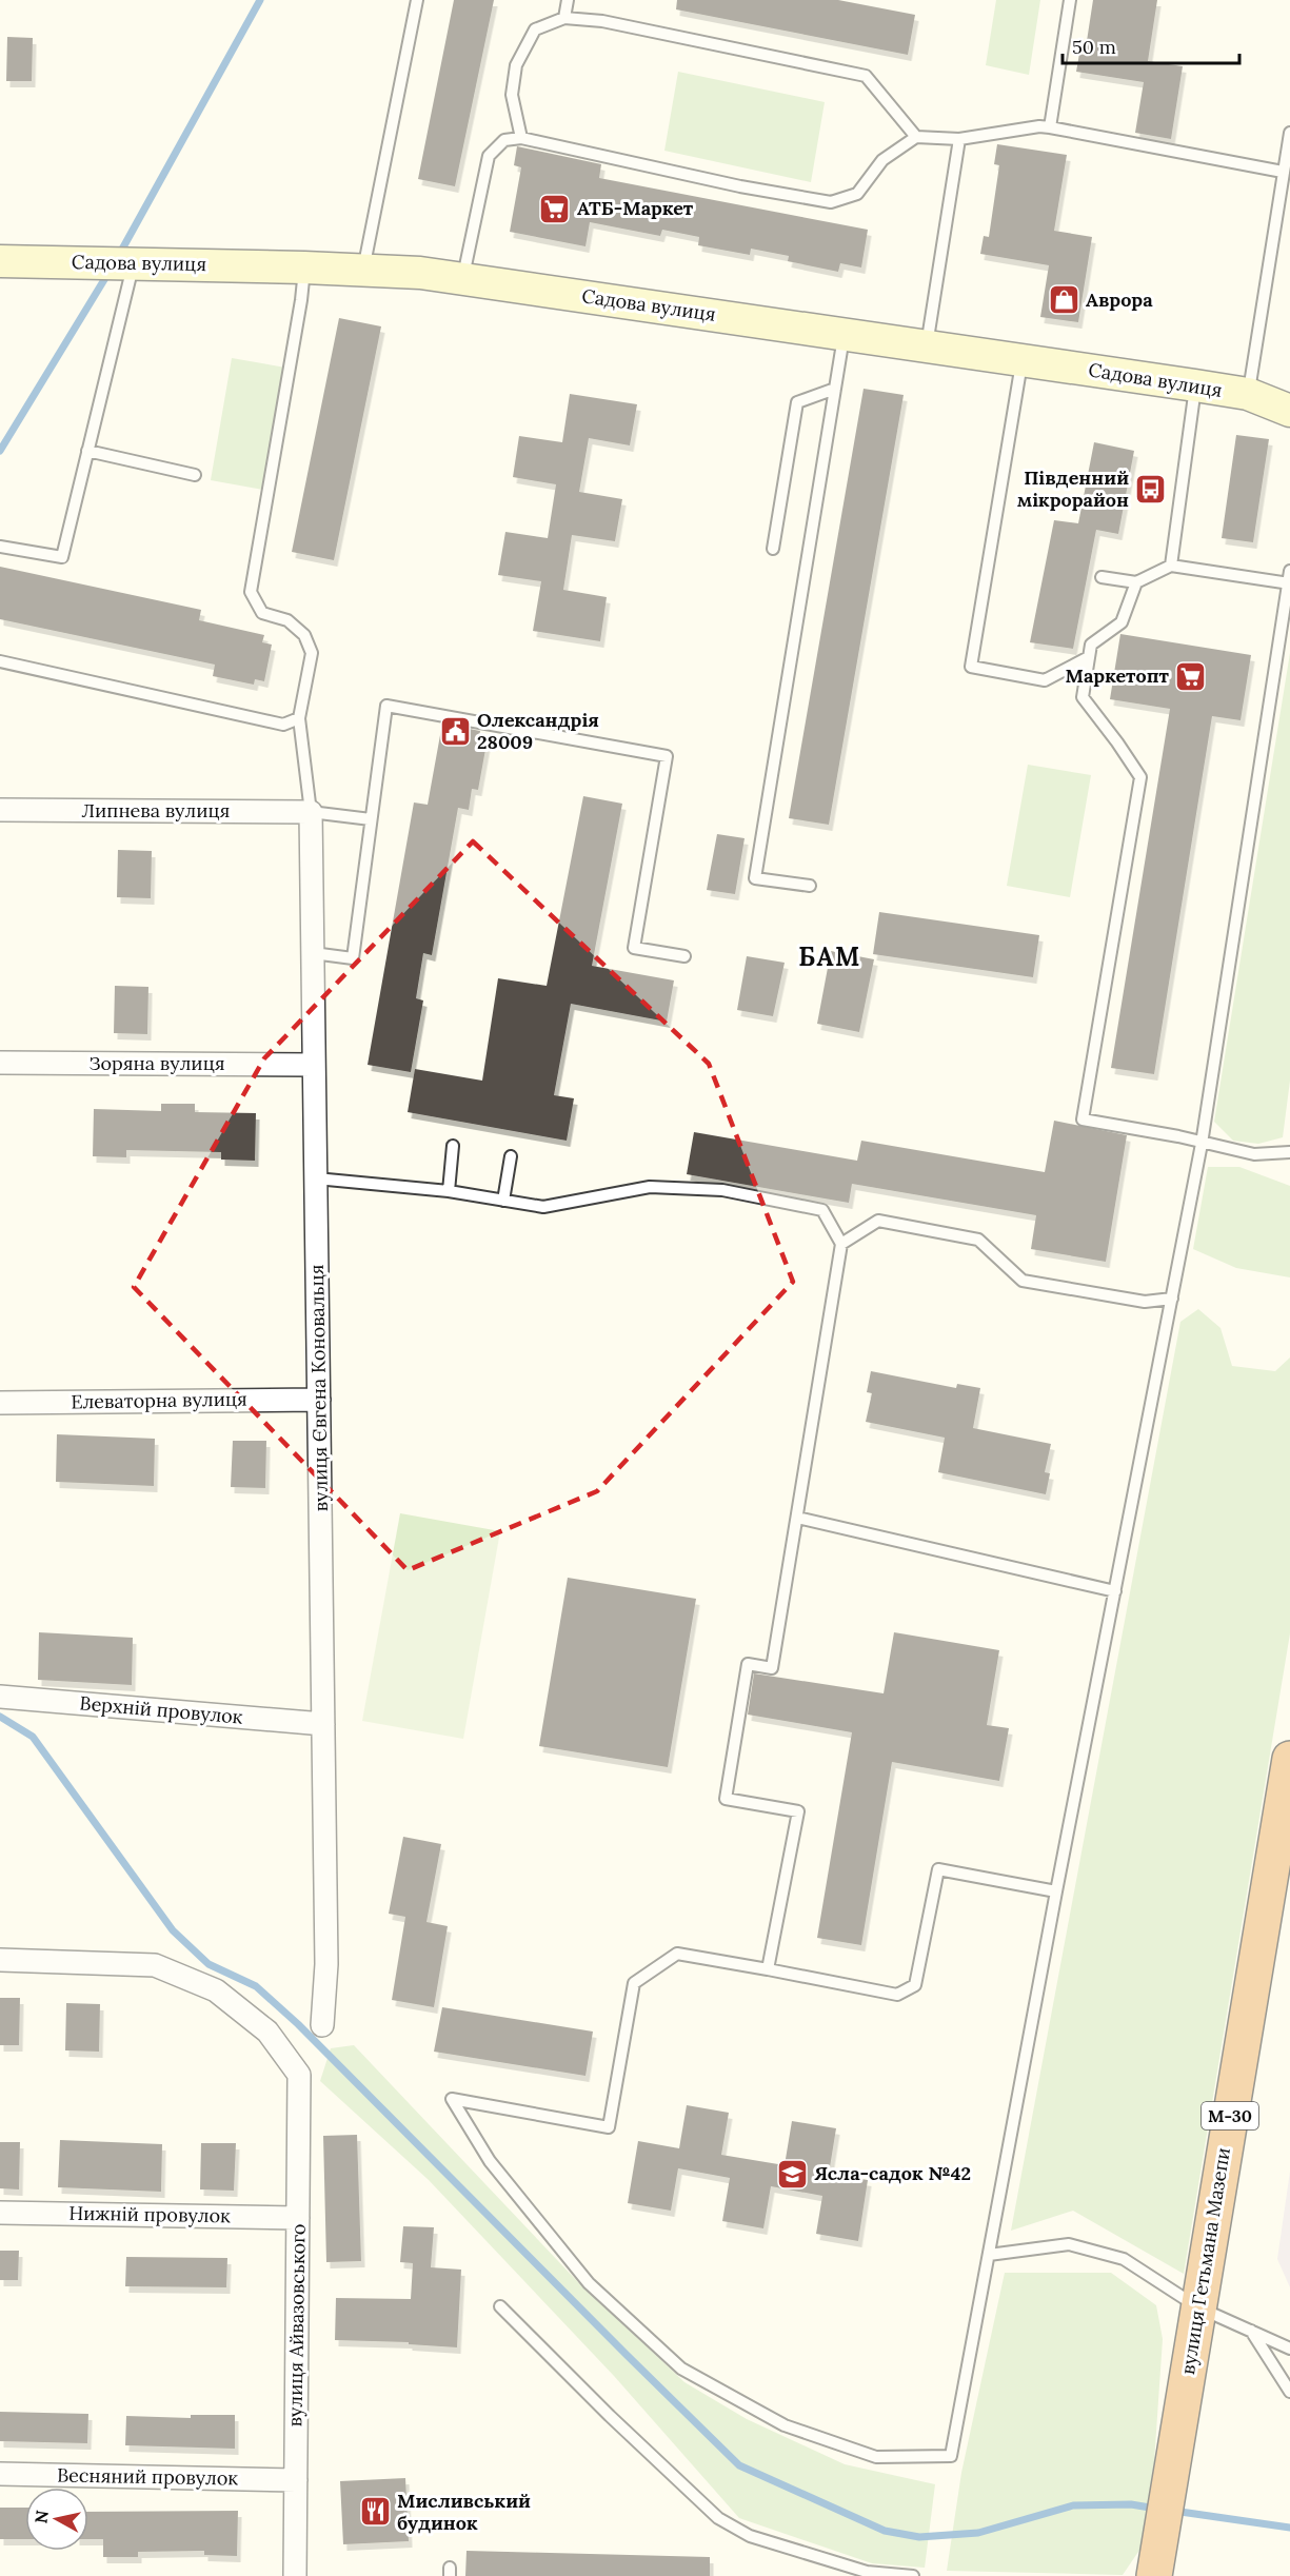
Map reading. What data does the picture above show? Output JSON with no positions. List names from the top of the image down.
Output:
{
  "streets": {
    "highway": ["М-30", "вулиця Гетьмана Мазепи"],
    "street": [
      "Садова вулиця",
      "Липнева вулиця",
      "Зоряна вулиця",
      "вулиця Євгена Коновальця",
      "Елеваторна вулиця",
      "Верхній провулок",
      "Нижній провулок",
      "вулиця Айвазовського",
      "Весняний провулок"
    ]
  },
  "crossings": [
    ["Липнева вулиця", "вулиця Євгена Коновальця"],
    ["Зоряна вулиця", "вулиця Євгена Коновальця"],
    ["вулиця Євгена Коновальця", "Елеваторна вулиця"],
    ["вулиця Євгена Коновальця", "Верхній провулок"],
    ["Нижній провулок", "вулиця Айвазовського"],
    ["вулиця Айвазовського", "Весняний провулок"]
  ],
  "districts": ["БАМ"],
  "places": {
    "supermarket": ["АТБ-Маркет", "Маркетопт"],
    "shop": ["Аврора"],
    "bus stop": ["Південний мікрорайон"],
    "public building": ["Олександрія 28009"],
    "school or university": ["Ясла-садок №42"],
    "restaurant": ["Мисливський будинок"]
  },
  "scale_bar": "50 m",
  "north": "left"
}
